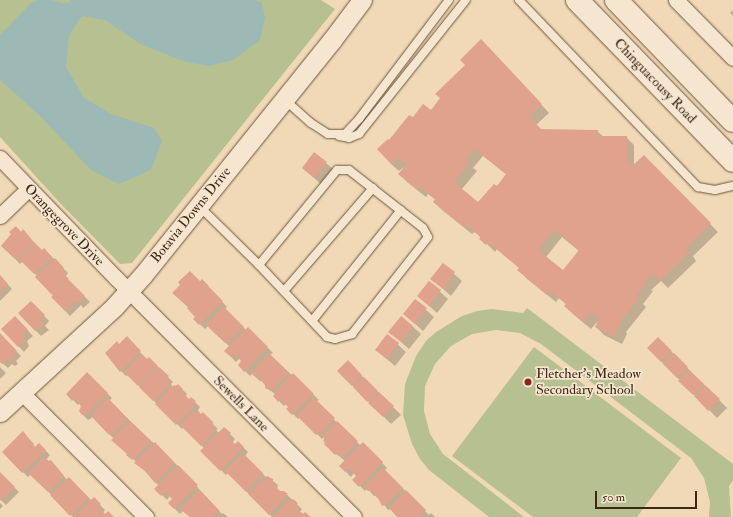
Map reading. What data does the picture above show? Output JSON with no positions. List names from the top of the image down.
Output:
{
  "streets": {
    "main road": ["Chinguacousy Road"],
    "street": ["Botavia Downs Drive", "Orangegrove Drive", "Sewells Lane"]
  },
  "crossings": [
    ["Botavia Downs Drive", "Orangegrove Drive"],
    ["Botavia Downs Drive", "Sewells Lane"],
    ["Orangegrove Drive", "Sewells Lane"]
  ],
  "places": ["Fletcher's Meadow Secondary School"],
  "scale_bar": "50 m"
}
